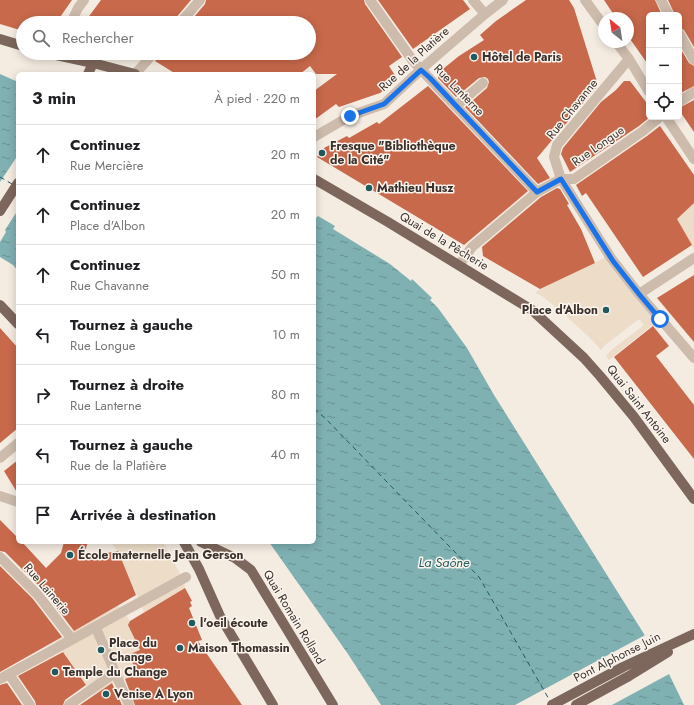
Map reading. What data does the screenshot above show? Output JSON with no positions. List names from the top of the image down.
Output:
{
  "streets": {
    "main road": [
      "Quai de la Pêcherie",
      "Quai Saint Antoine",
      "Quai Romain Rolland",
      "Pont Alphonse Juin"
    ],
    "street": [
      "Rue de la Platière",
      "Rue Lanterne",
      "Rue Chavanne",
      "Rue Longue",
      "Rue Lainerie"
    ]
  },
  "crossings": [
    ["Rue de la Platière", "Rue Lanterne"],
    ["Rue Lanterne", "Rue Longue"],
    ["Rue Chavanne", "Rue Longue"],
    ["Rue Longue", "Quai de la Pêcherie"],
    ["Quai de la Pêcherie", "Quai Saint Antoine"]
  ],
  "water": ["La Saône"],
  "places": [
    "Hôtel de Paris",
    "Fresque \"Bibliothèque de la Cité\"",
    "Mathieu Husz",
    "Place d'Albon",
    "École maternelle Jean Gerson",
    "l'oeil écoute",
    "Maison Thomassin",
    "Place du Change",
    "Temple du Change",
    "Venise A Lyon"
  ],
  "north": "top left",
  "page": {
    "map_buttons": ["+", "−"],
    "search": "Rechercher",
    "heading": ["3 min", "À pied · 220 m"],
    "list": [
      ["Continuez", "Rue Mercière", "20 m"],
      ["Continuez", "Place d'Albon", "20 m"],
      ["Continuez", "Rue Chavanne", "50 m"],
      ["Tournez à gauche", "Rue Longue", "10 m"],
      ["Tournez à droite", "Rue Lanterne", "80 m"],
      ["Tournez à gauche", "Rue de la Platière", "40 m"],
      "Arrivée à destination"
    ]
  }
}
